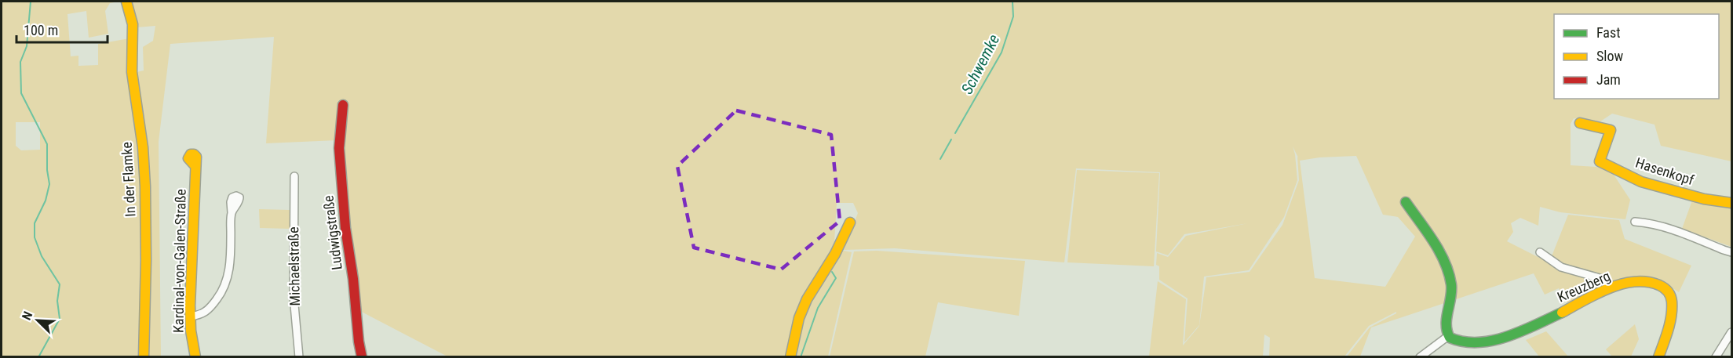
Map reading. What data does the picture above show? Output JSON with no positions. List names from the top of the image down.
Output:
{
  "streets": {
    "street": [
      "Hasenkopf",
      "In der Flamke",
      "Ludwigstraße",
      "Kardinal-von-Galen-Straße",
      "Michaelstraße",
      "Kreuzberg"
    ]
  },
  "water": ["Schwemke"],
  "legend": ["Fast", "Slow", "Jam"],
  "scale_bar": "100 m",
  "north": "top left"
}
